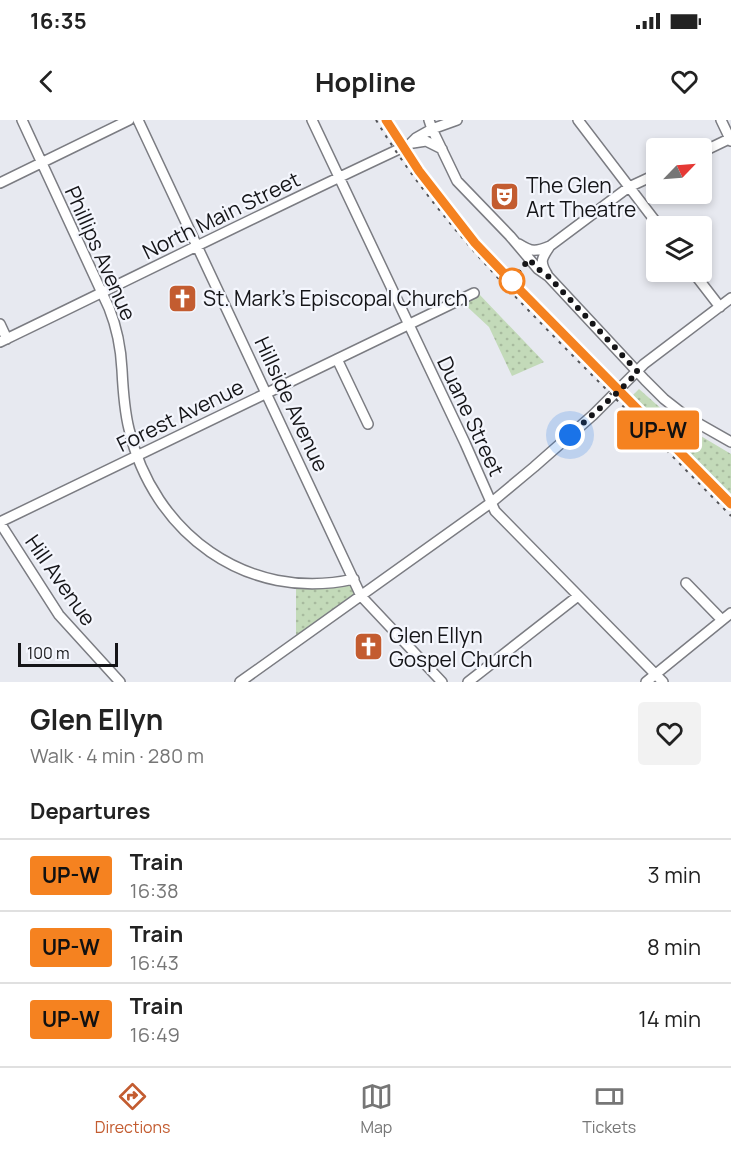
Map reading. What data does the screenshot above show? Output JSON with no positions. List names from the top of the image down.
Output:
{
  "streets": {
    "street": [
      "North Main Street",
      "Phillips Avenue",
      "Hillside Avenue",
      "Forest Avenue",
      "Duane Street",
      "Hill Avenue"
    ]
  },
  "crossings": [
    ["North Main Street", "Phillips Avenue"],
    ["North Main Street", "Hillside Avenue"],
    ["North Main Street", "Duane Street"],
    ["Phillips Avenue", "Hillside Avenue"],
    ["Phillips Avenue", "Forest Avenue"],
    ["Hillside Avenue", "Forest Avenue"],
    ["Forest Avenue", "Duane Street"],
    ["Forest Avenue", "Hill Avenue"]
  ],
  "places": {
    "theatre": ["The Glen Art Theatre"],
    "church": ["St. Mark's Episcopal Church", "Glen Ellyn Gospel Church"]
  },
  "scale_bar": "100 m",
  "north": "top right",
  "page": {
    "status": "16:35",
    "header": "Hopline",
    "on_map": "UP-W",
    "scale": "100 m",
    "heading": [
      ["Glen Ellyn", "Walk · 4 min · 280 m"],
      "Departures"
    ],
    "list": [
      {
        "mark": "UP-W",
        "name": "Train",
        "note": "16:38",
        "value": "3 min"
      },
      {
        "mark": "UP-W",
        "name": "Train",
        "note": "16:43",
        "value": "8 min"
      },
      {
        "mark": "UP-W",
        "name": "Train",
        "note": "16:49",
        "value": "14 min"
      }
    ],
    "tabs": ["Directions", "Map", "Tickets"]
  }
}
